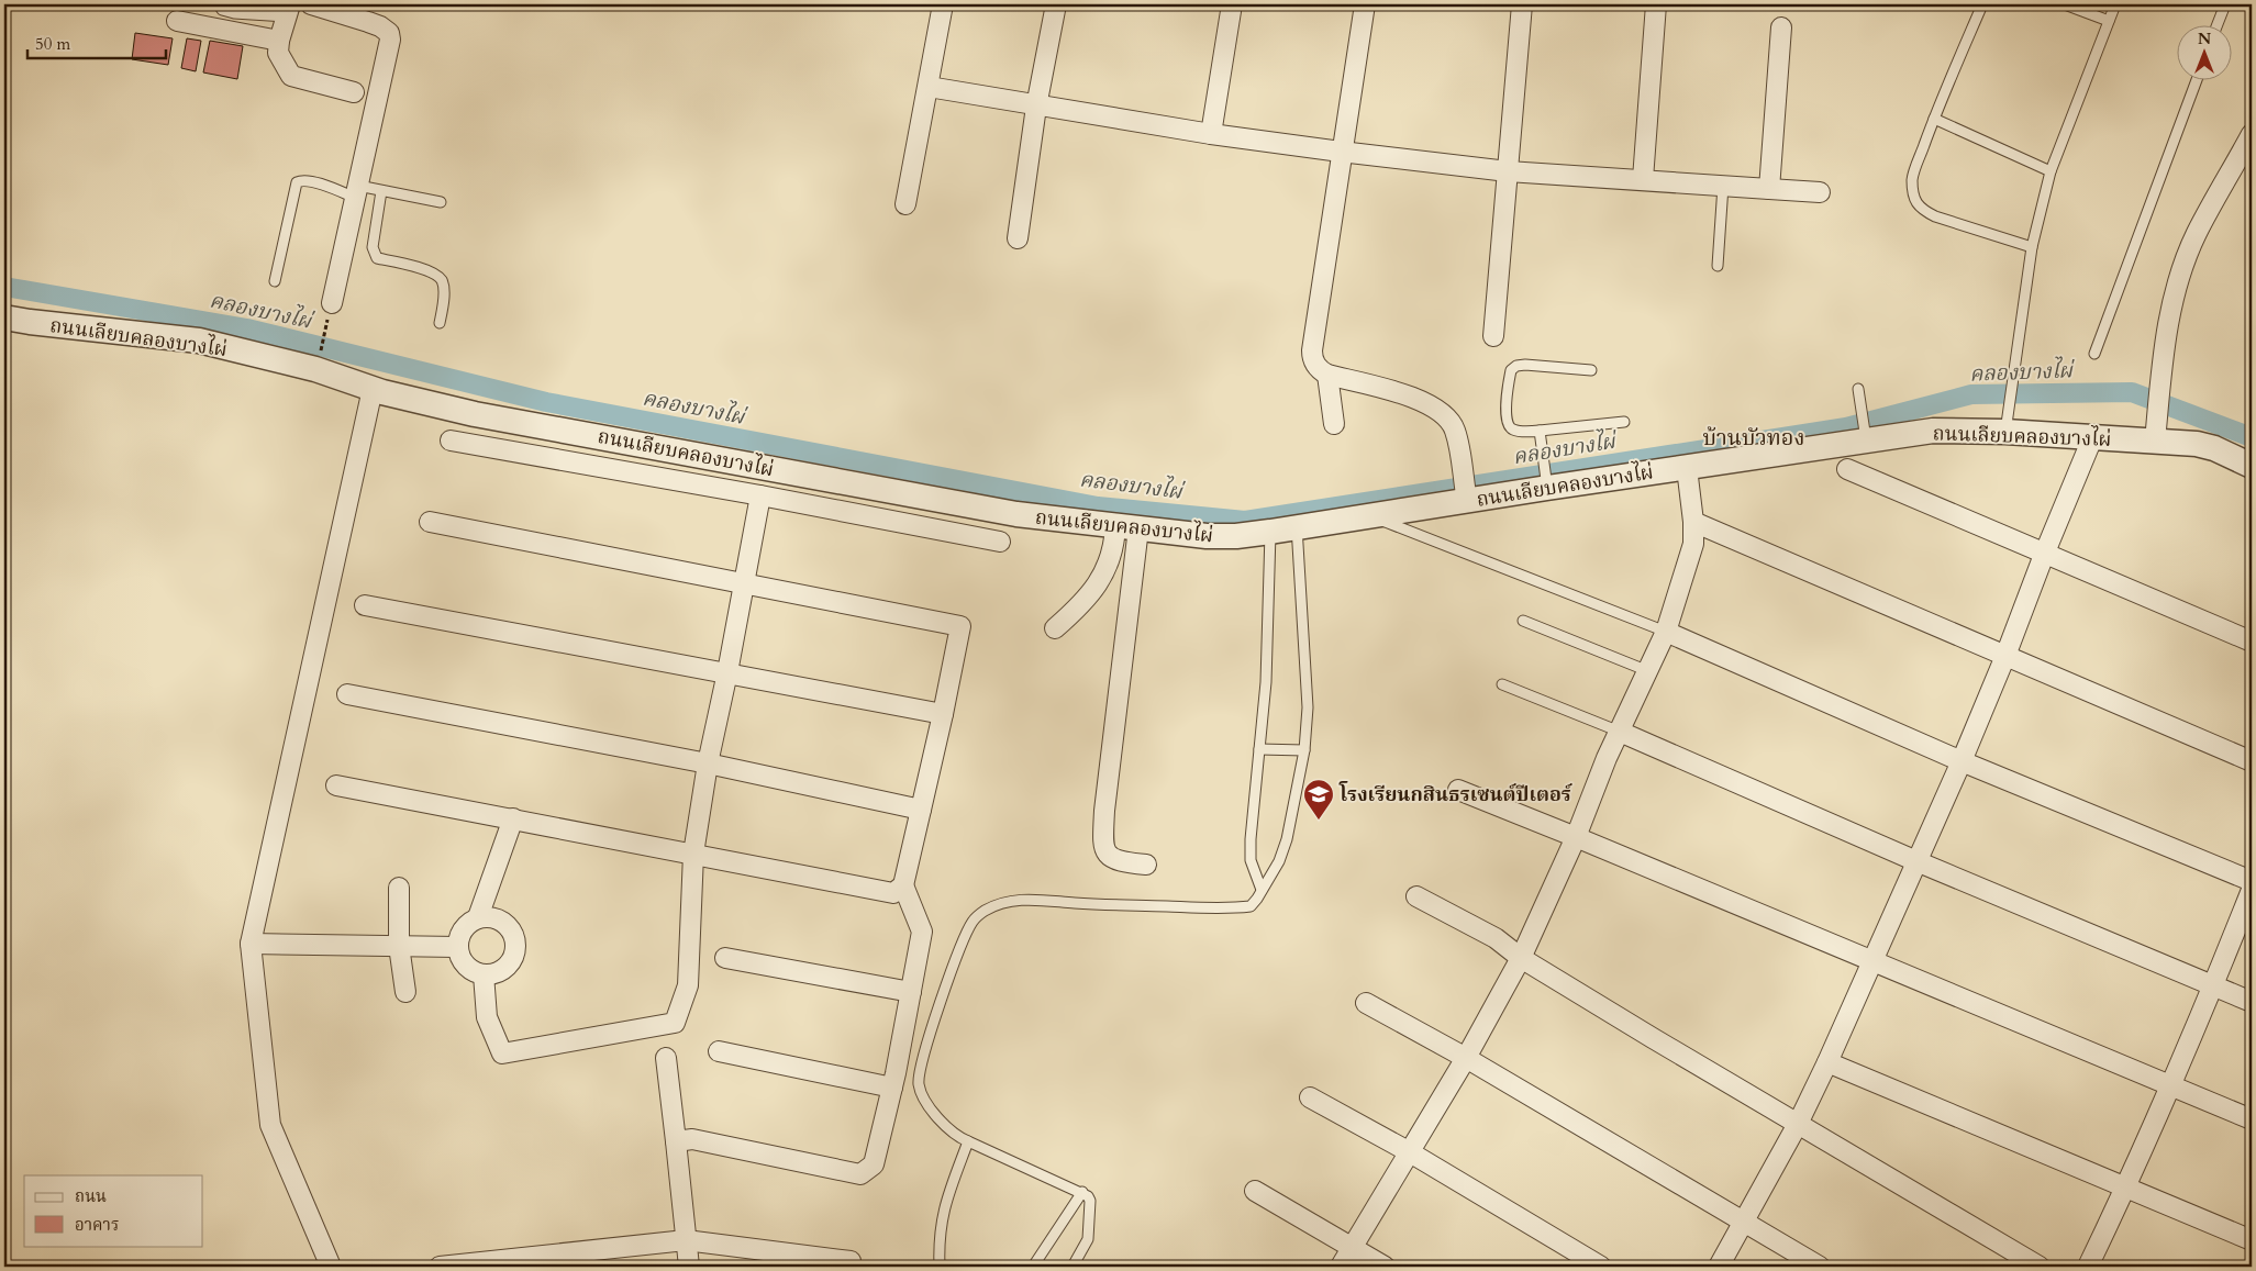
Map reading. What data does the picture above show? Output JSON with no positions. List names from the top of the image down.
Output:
{
  "streets": {
    "street": ["ถนนเลียบคลองบางไผ่"]
  },
  "districts": ["บ้านบัวทอง"],
  "water": ["คลองบางไผ่"],
  "places": {
    "school or university": ["โรงเรียนกสินธรเซนต์ปีเตอร์"]
  },
  "legend": ["ถนน", "อาคาร"],
  "scale_bar": "50 m",
  "north": "top"
}
